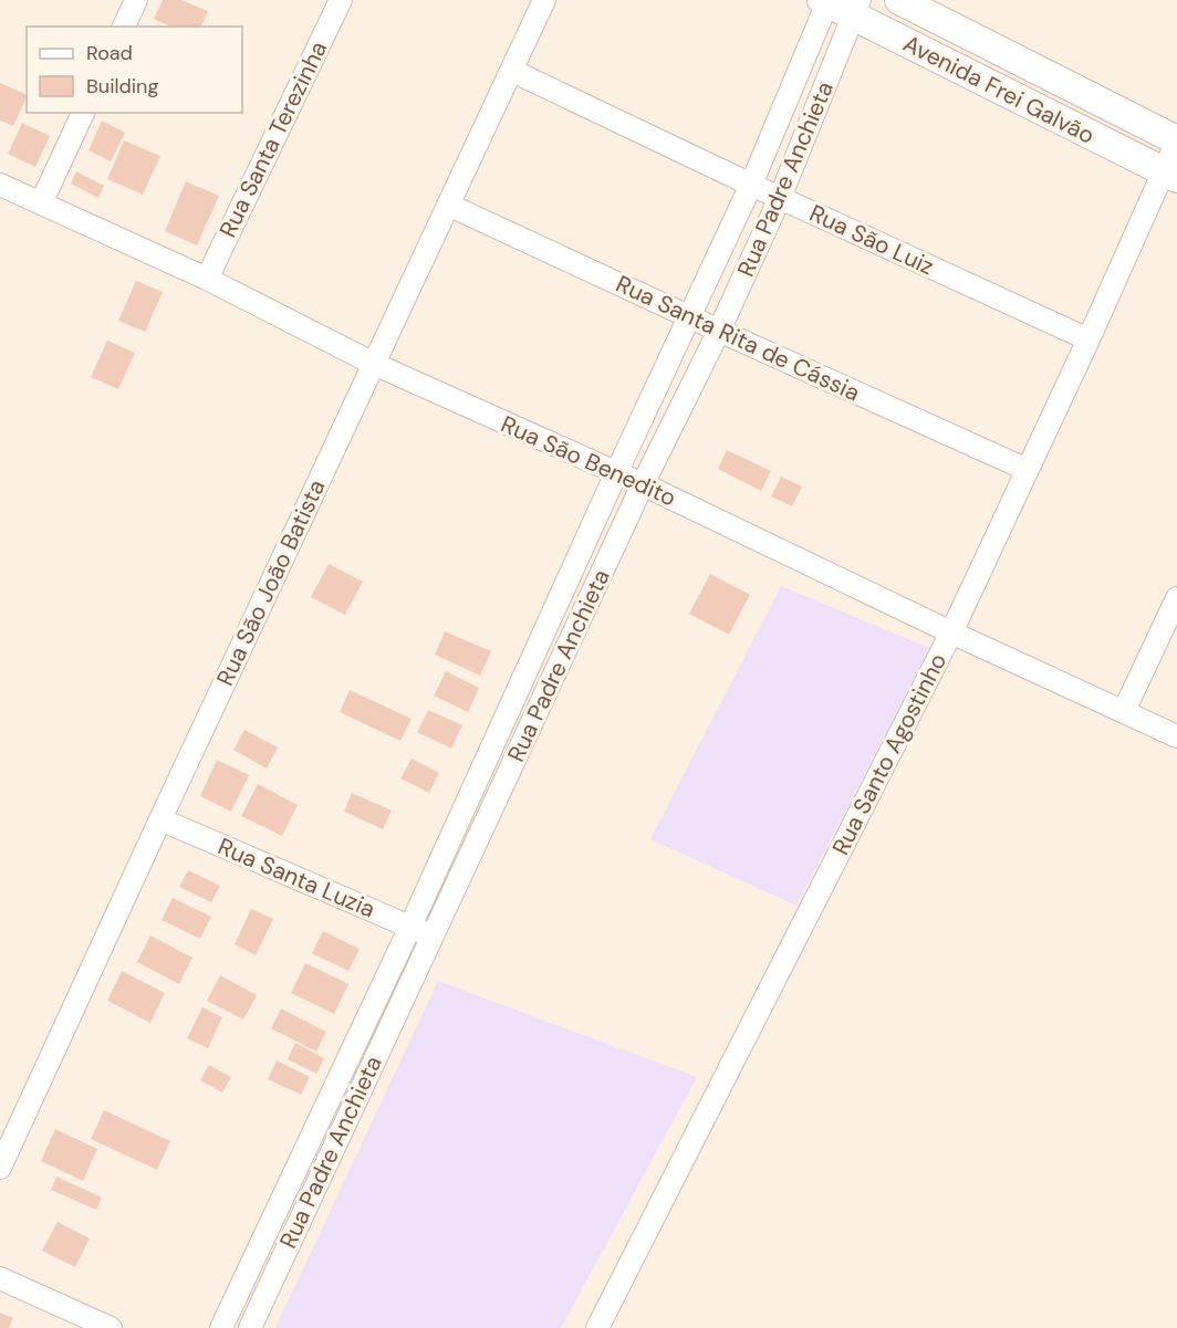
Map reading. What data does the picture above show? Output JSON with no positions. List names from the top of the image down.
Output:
{
  "streets": {
    "street": [
      "Avenida Frei Galvão",
      "Rua Santa Terezinha",
      "Rua Padre Anchieta",
      "Rua São Luiz",
      "Rua Santa Rita de Cássia",
      "Rua São Benedito",
      "Rua São João Batista",
      "Rua Santo Agostinho",
      "Rua Santa Luzia"
    ]
  },
  "crossings": [
    ["Avenida Frei Galvão", "Rua Padre Anchieta"],
    ["Avenida Frei Galvão", "Rua Santo Agostinho"],
    ["Rua Santa Terezinha", "Rua São Benedito"],
    ["Rua Padre Anchieta", "Rua São Luiz"],
    ["Rua Padre Anchieta", "Rua Santa Rita de Cássia"],
    ["Rua Padre Anchieta", "Rua São Benedito"],
    ["Rua Padre Anchieta", "Rua Santa Luzia"],
    ["Rua São Luiz", "Rua São João Batista"],
    ["Rua São Luiz", "Rua Santo Agostinho"],
    ["Rua Santa Rita de Cássia", "Rua São João Batista"],
    ["Rua Santa Rita de Cássia", "Rua Santo Agostinho"],
    ["Rua São Benedito", "Rua São João Batista"],
    ["Rua São Benedito", "Rua Santo Agostinho"],
    ["Rua São João Batista", "Rua Santa Luzia"]
  ],
  "legend": ["Road", "Building"]
}
